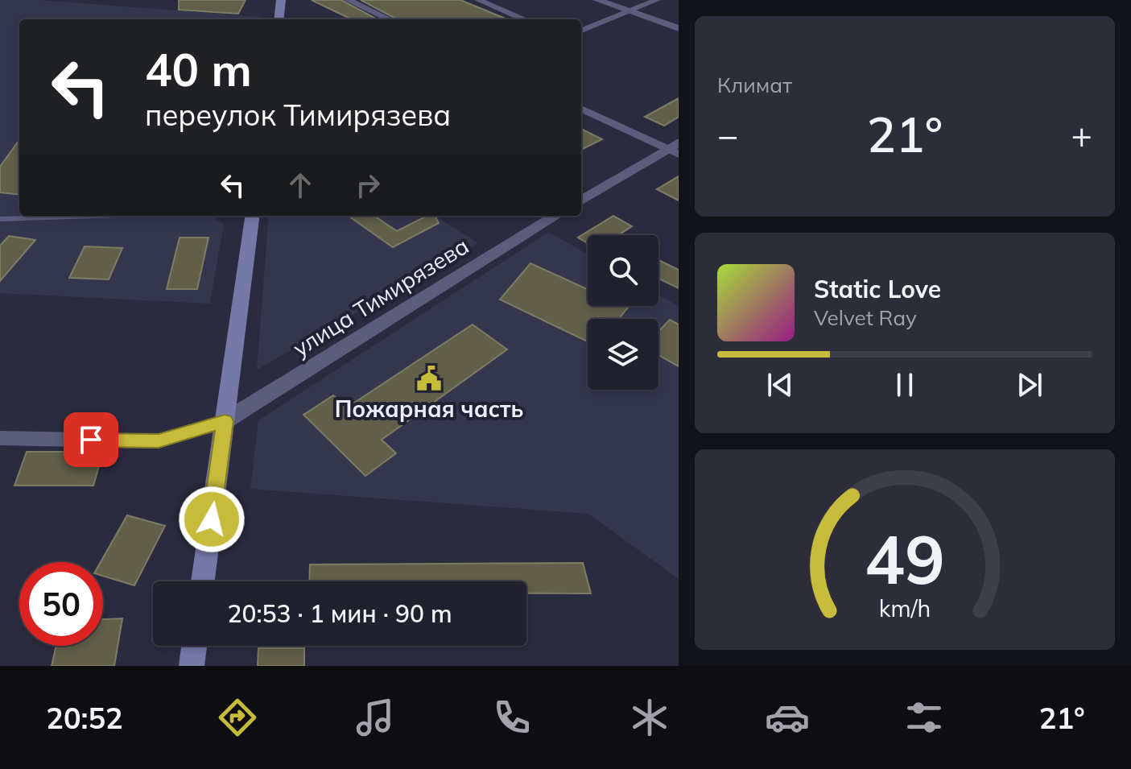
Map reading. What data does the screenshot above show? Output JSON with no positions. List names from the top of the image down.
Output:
{
  "streets": {
    "street": ["улица Тимирязева"]
  },
  "places": {
    "public building": ["Пожарная часть"]
  },
  "page": {
    "tile": "Климат",
    "turn": ["40 m", "переулок Тимирязева"],
    "heat": ["−", "21°", "+"],
    "song": ["Static Love", "Velvet Ray"],
    "limit": "50",
    "trip": "20:53 · 1 мин · 90 m",
    "tabs": ["20:52", "21°"],
    "gauge": ["49", "km/h"]
  }
}
